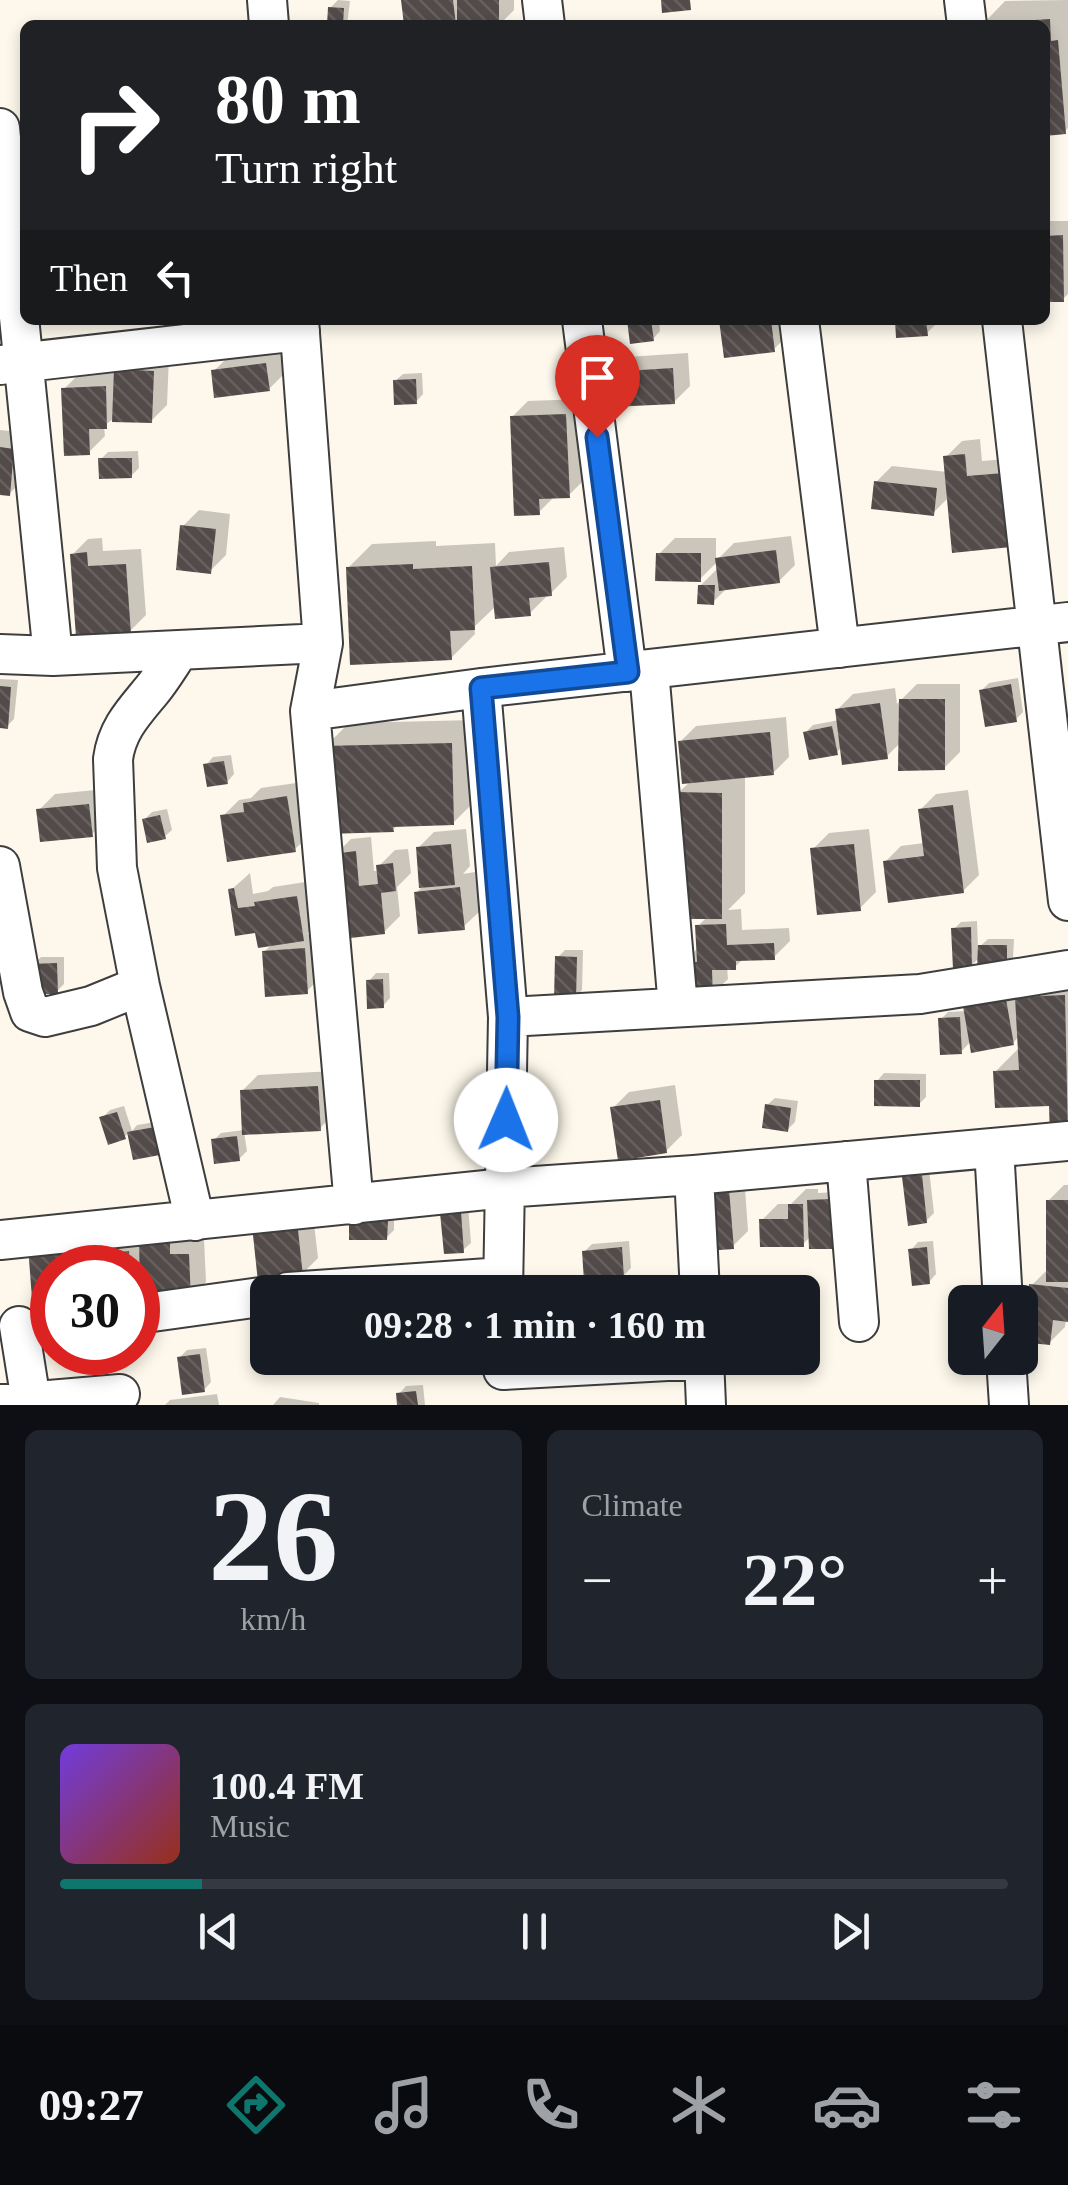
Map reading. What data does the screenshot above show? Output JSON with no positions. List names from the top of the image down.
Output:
{
  "north": "top",
  "page": {
    "turn": ["80 m", "Turn right"],
    "then": "Then",
    "limit": "30",
    "trip": "09:28 · 1 min · 160 m",
    "tile": [
      ["26", "km/h"],
      "Climate"
    ],
    "heat": ["−", "22°", "+"],
    "song": ["100.4 FM", "Music"],
    "tabs": "09:27"
  }
}
